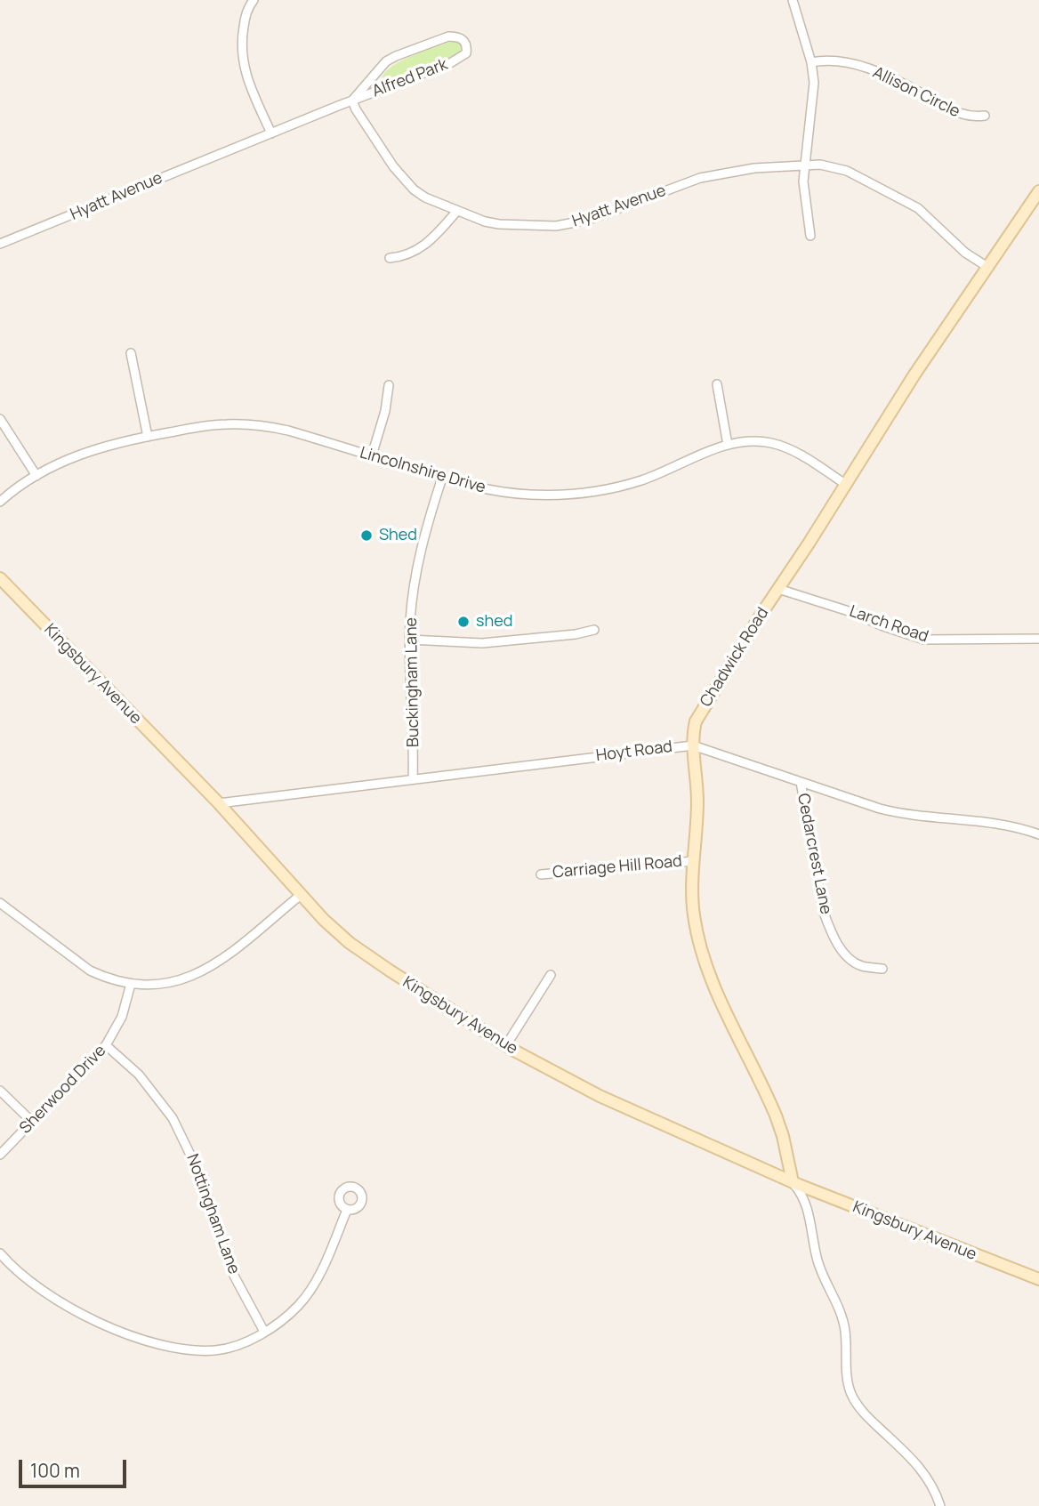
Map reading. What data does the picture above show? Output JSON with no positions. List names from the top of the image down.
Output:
{
  "streets": {
    "main road": ["Chadwick Road", "Kingsbury Avenue"],
    "street": [
      "Alfred Park",
      "Allison Circle",
      "Hyatt Avenue",
      "Lincolnshire Drive",
      "Larch Road",
      "Buckingham Lane",
      "Hoyt Road",
      "Cedarcrest Lane",
      "Carriage Hill Road",
      "Sherwood Drive",
      "Nottingham Lane"
    ]
  },
  "crossings": [
    ["Alfred Park", "Hyatt Avenue"],
    ["Hyatt Avenue", "Chadwick Road"],
    ["Lincolnshire Drive", "Chadwick Road"],
    ["Lincolnshire Drive", "Buckingham Lane"],
    ["Larch Road", "Chadwick Road"],
    ["Chadwick Road", "Kingsbury Avenue"],
    ["Chadwick Road", "Hoyt Road"],
    ["Chadwick Road", "Carriage Hill Road"],
    ["Kingsbury Avenue", "Hoyt Road"],
    ["Buckingham Lane", "Hoyt Road"],
    ["Hoyt Road", "Cedarcrest Lane"],
    ["Sherwood Drive", "Nottingham Lane"]
  ],
  "places": ["Shed", "shed"],
  "scale_bar": "100 m"
}
